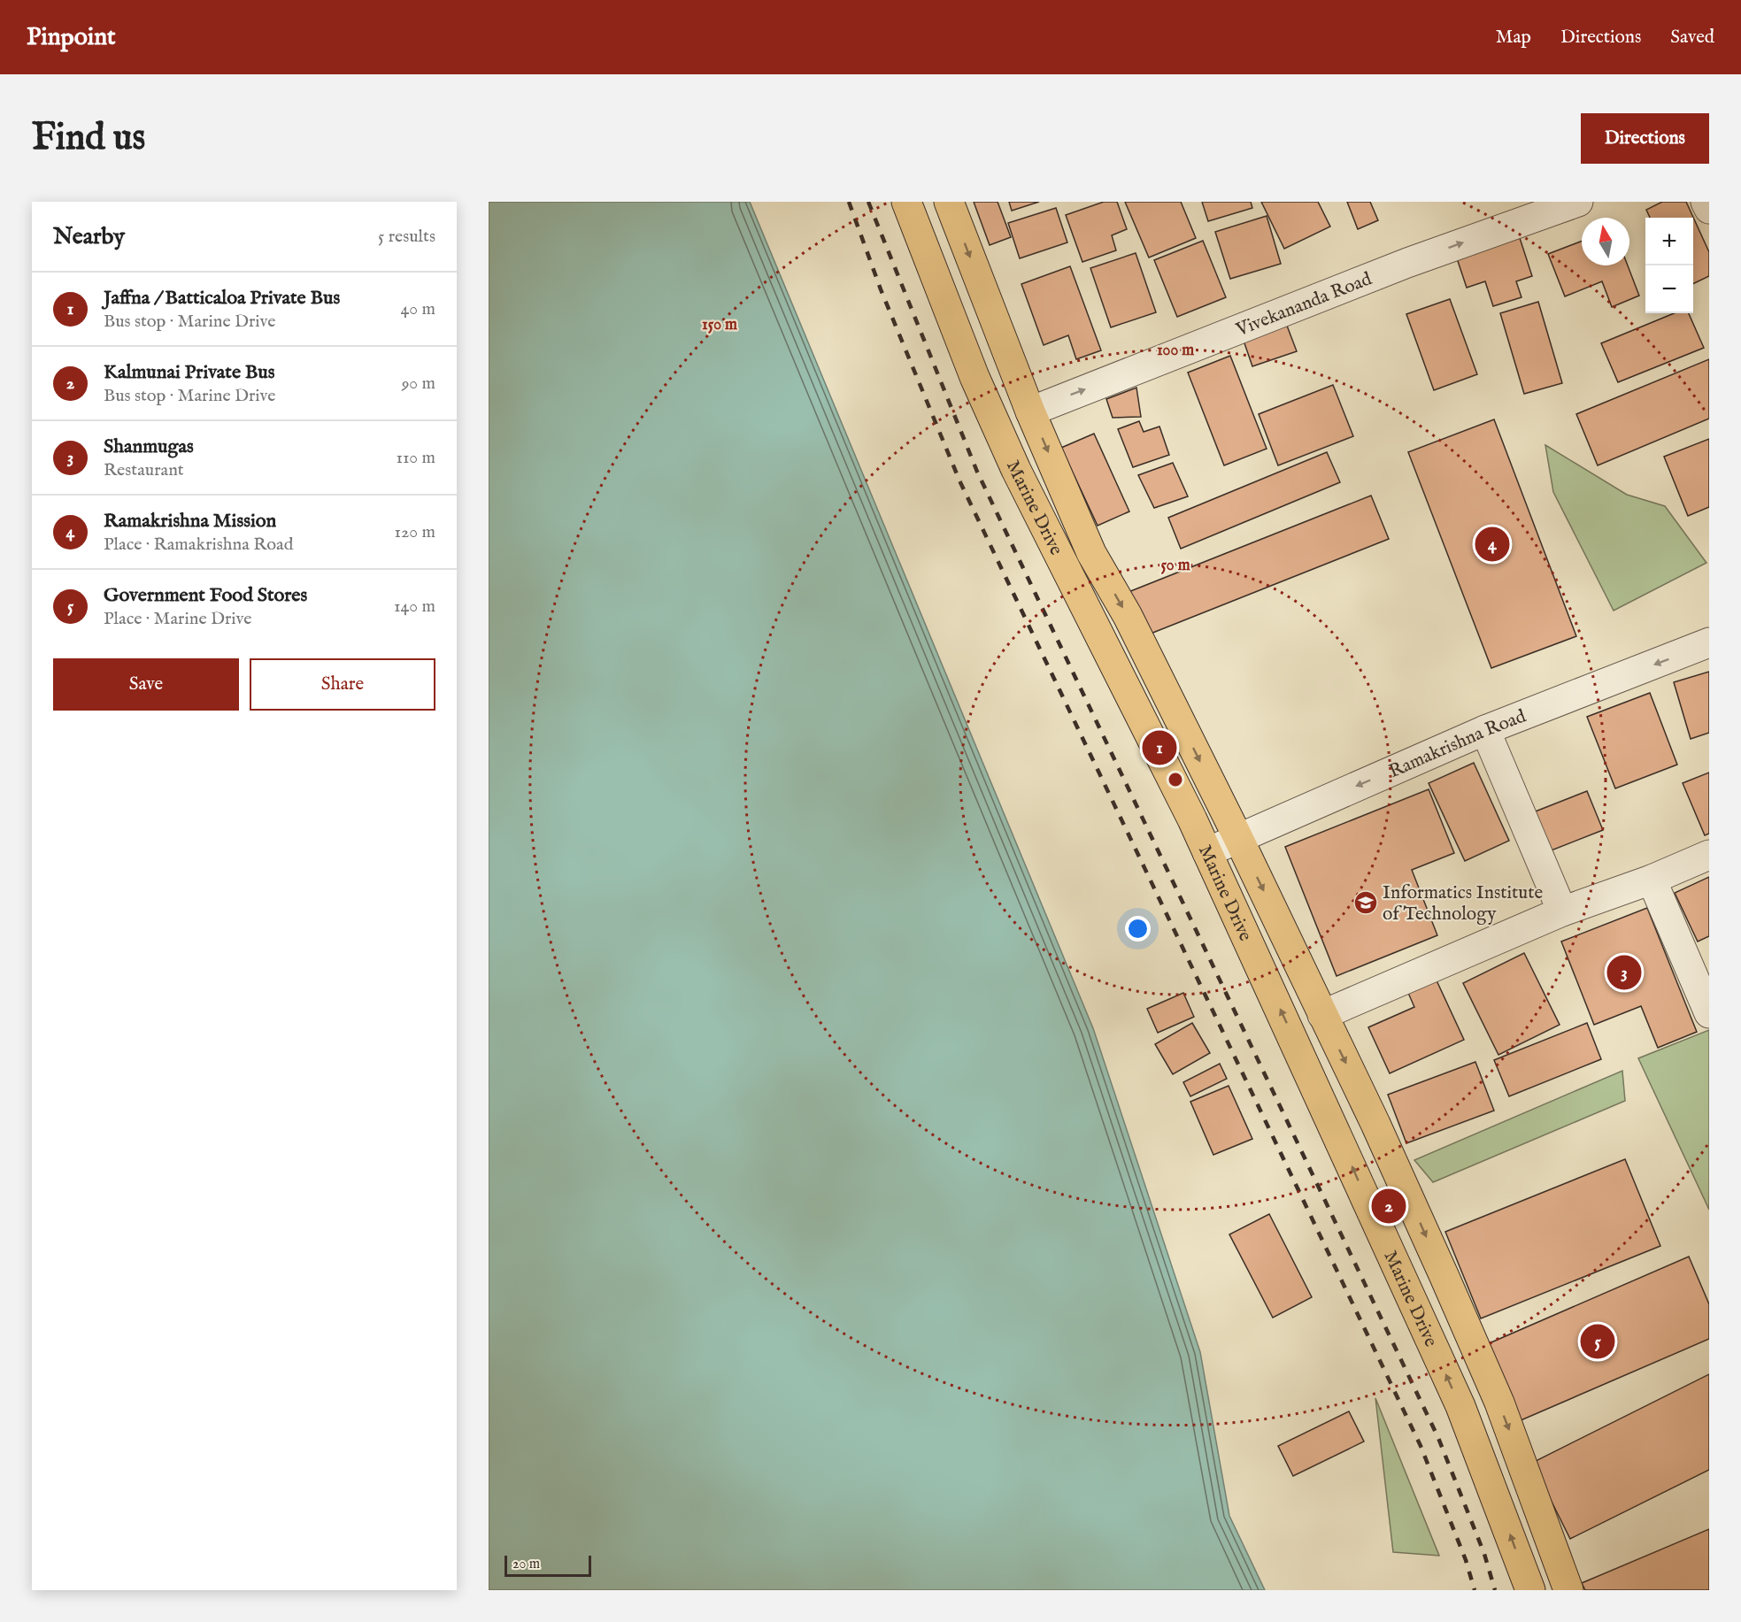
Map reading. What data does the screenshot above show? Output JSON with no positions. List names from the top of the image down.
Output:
{
  "streets": {
    "main road": ["Marine Drive"],
    "street": ["Vivekananda Road", "Ramakrishna Road"]
  },
  "crossings": [
    ["Vivekananda Road", "Marine Drive"],
    ["Marine Drive", "Ramakrishna Road"]
  ],
  "one_way": ["Vivekananda Road"],
  "places": {
    "school or university": ["Informatics Institute of Technology"]
  },
  "scale_bar": "20 m",
  "north": "top",
  "page": {
    "header": "Pinpoint",
    "nav": ["Map", "Directions", "Saved"],
    "buttons": [
      "Directions",
      ["Save", "Share"]
    ],
    "title": "Find us",
    "heading": ["Nearby", "5 results"],
    "map_buttons": ["+", "−"],
    "list": [
      {
        "mark": "1",
        "name": "Jaffna / Batticaloa Private Bus",
        "note": "Bus stop · Marine Drive",
        "value": "40 m"
      },
      {
        "mark": "2",
        "name": "Kalmunai Private Bus",
        "note": "Bus stop · Marine Drive",
        "value": "90 m"
      },
      {
        "mark": "3",
        "name": "Shanmugas",
        "note": "Restaurant",
        "value": "110 m"
      },
      {
        "mark": "4",
        "name": "Ramakrishna Mission",
        "note": "Place · Ramakrishna Road",
        "value": "120 m"
      },
      {
        "mark": "5",
        "name": "Government Food Stores",
        "note": "Place · Marine Drive",
        "value": "140 m"
      }
    ],
    "pins": [
      "4",
      "1",
      "3",
      "2",
      "5"
    ],
    "scale": "20 m"
  },
  "rings": ["150 m", "100 m", "50 m"]
}
